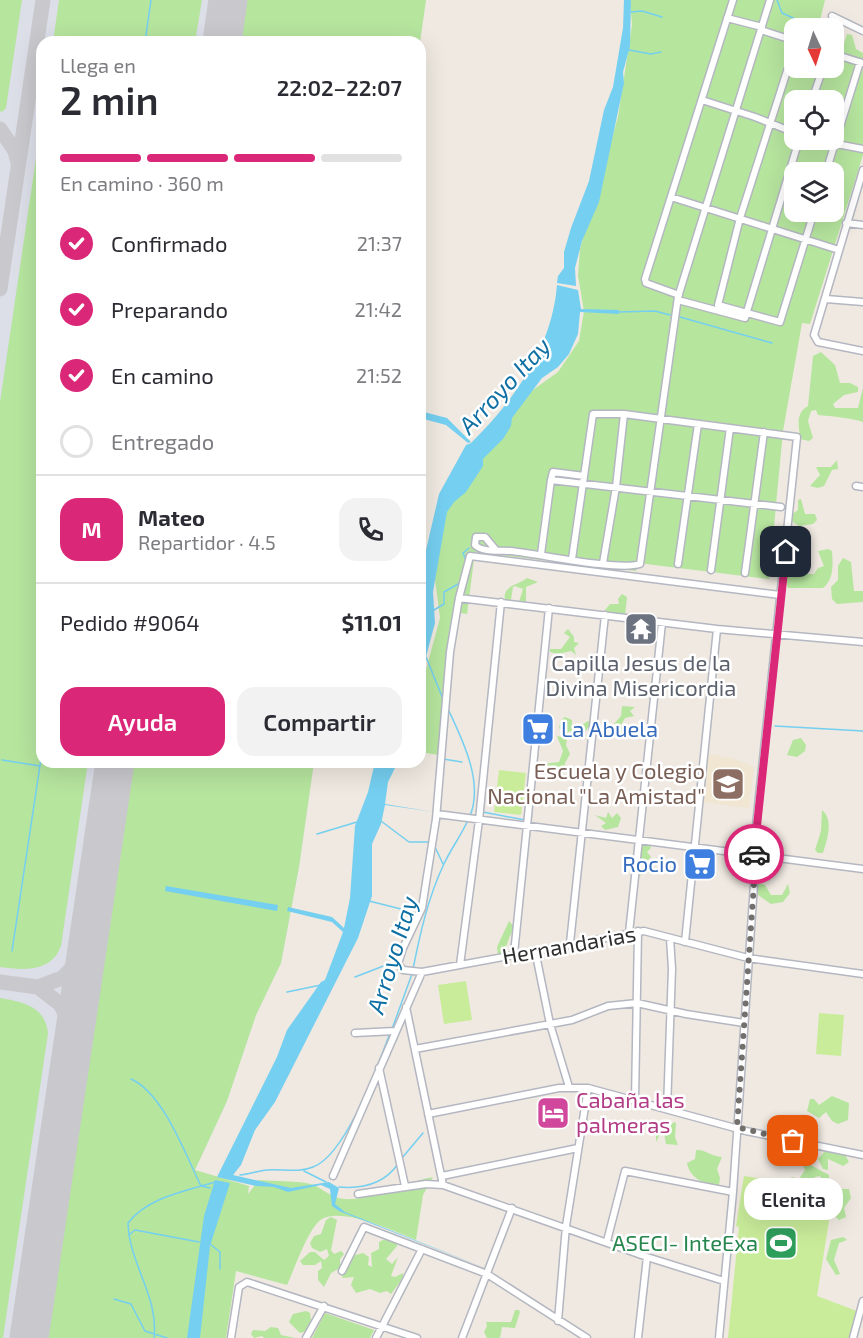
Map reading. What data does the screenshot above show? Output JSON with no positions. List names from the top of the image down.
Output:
{
  "streets": {
    "street": ["Hernandarias"]
  },
  "water": ["Arroyo Itay"],
  "places": {
    "temple": ["Capilla Jesus de la Divina Misericordia"],
    "supermarket": ["La Abuela", "Rocio"],
    "school or university": ["Escuela y Colegio Nacional \"La Amistad\""],
    "hotel": ["Cabaña las palmeras"],
    "other": ["Elenita"],
    "sports": ["ASECI- InteExa"]
  },
  "north": "bottom",
  "page": {
    "heading": ["2 min", "Llega en", "22:02–22:07"],
    "panel": [
      "Mateo",
      "Repartidor · 4.5",
      "Pedido #9064",
      "$11.01"
    ],
    "bar": "En camino · 360 m",
    "list": [
      ["Confirmado", "21:37"],
      ["Preparando", "21:42"],
      ["En camino", "21:52"],
      "Entregado"
    ],
    "round": "M",
    "buttons": ["Ayuda", "Compartir"],
    "bubble": "Elenita"
  }
}
